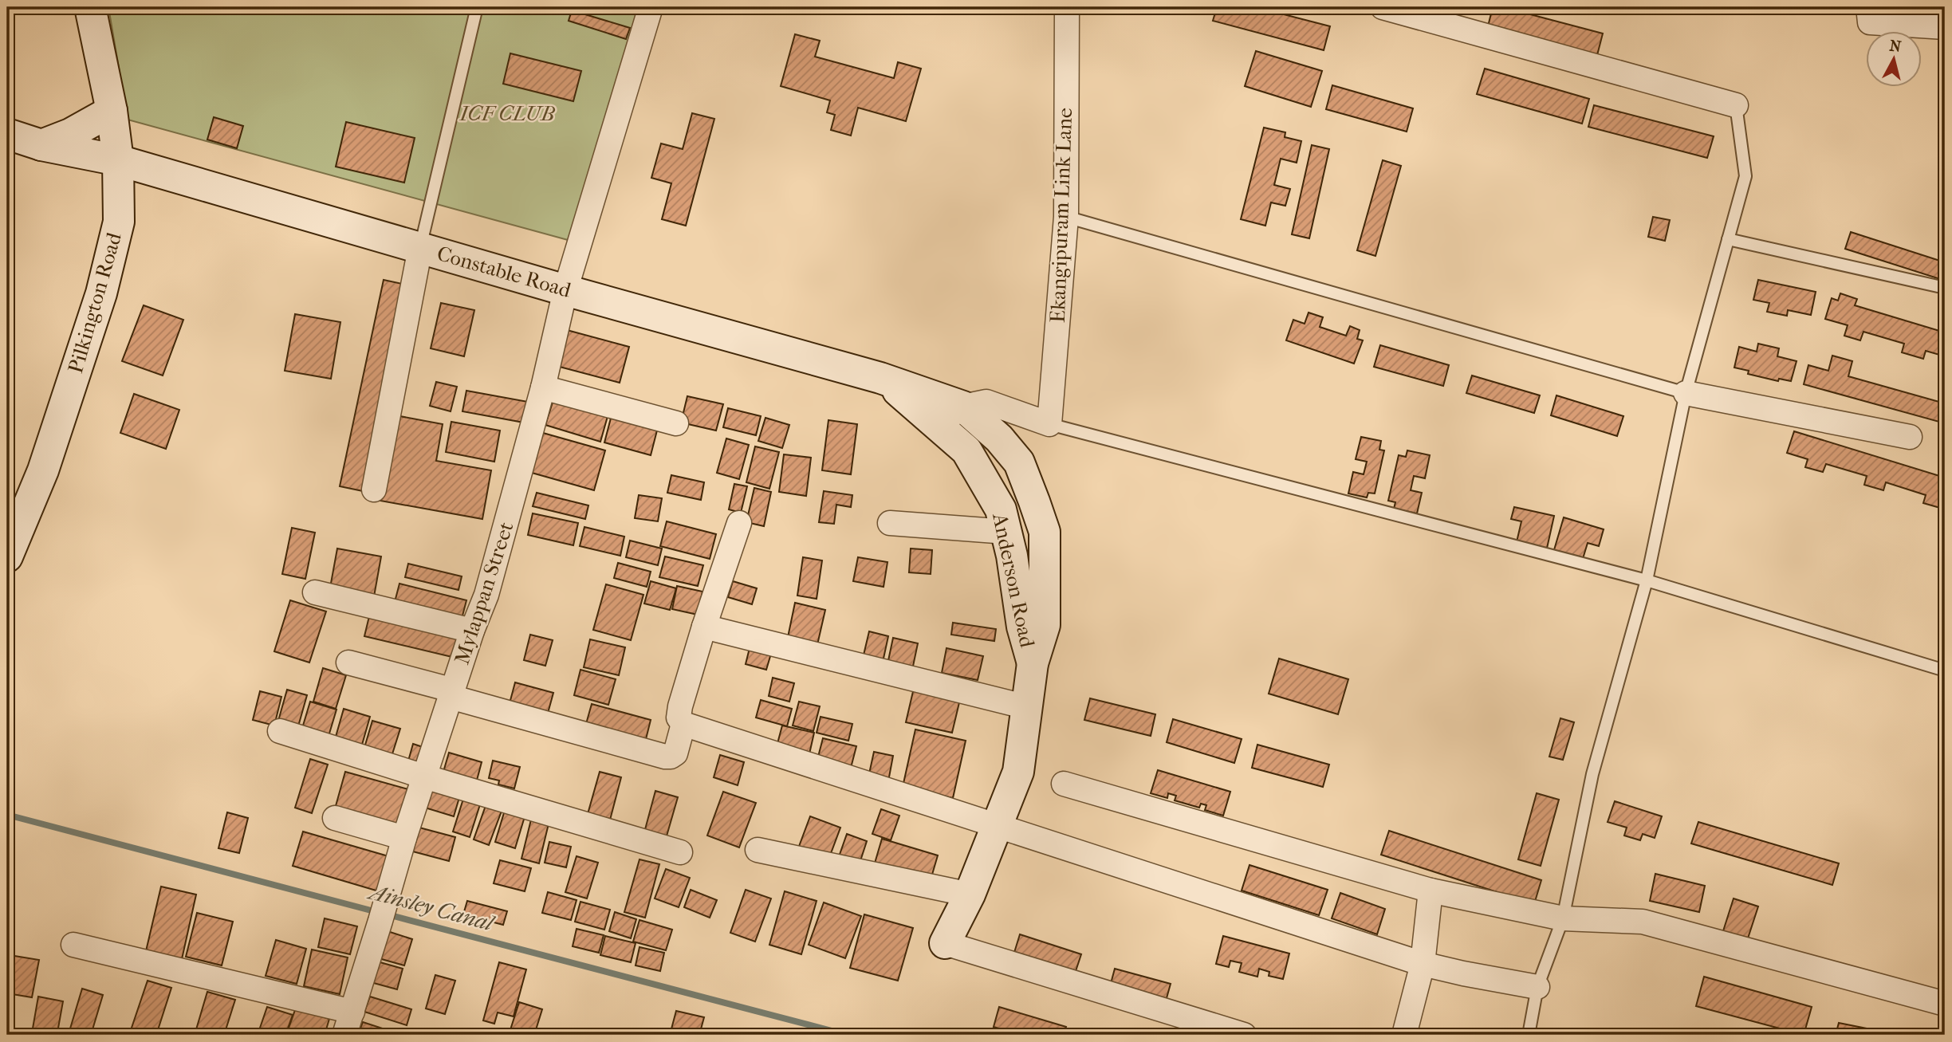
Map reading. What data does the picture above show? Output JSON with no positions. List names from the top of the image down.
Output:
{
  "streets": {
    "street": [
      "Ekangipuram Link Lane",
      "Constable Road",
      "Pilkington Road",
      "Anderson Road",
      "Mylappan Street"
    ]
  },
  "crossings": [
    ["Ekangipuram Link Lane", "Constable Road"],
    ["Constable Road", "Pilkington Road"],
    ["Constable Road", "Anderson Road"],
    ["Constable Road", "Mylappan Street"]
  ],
  "water": ["Ainsley Canal"],
  "parks": ["ICF CLUB"],
  "north": "top"
}
